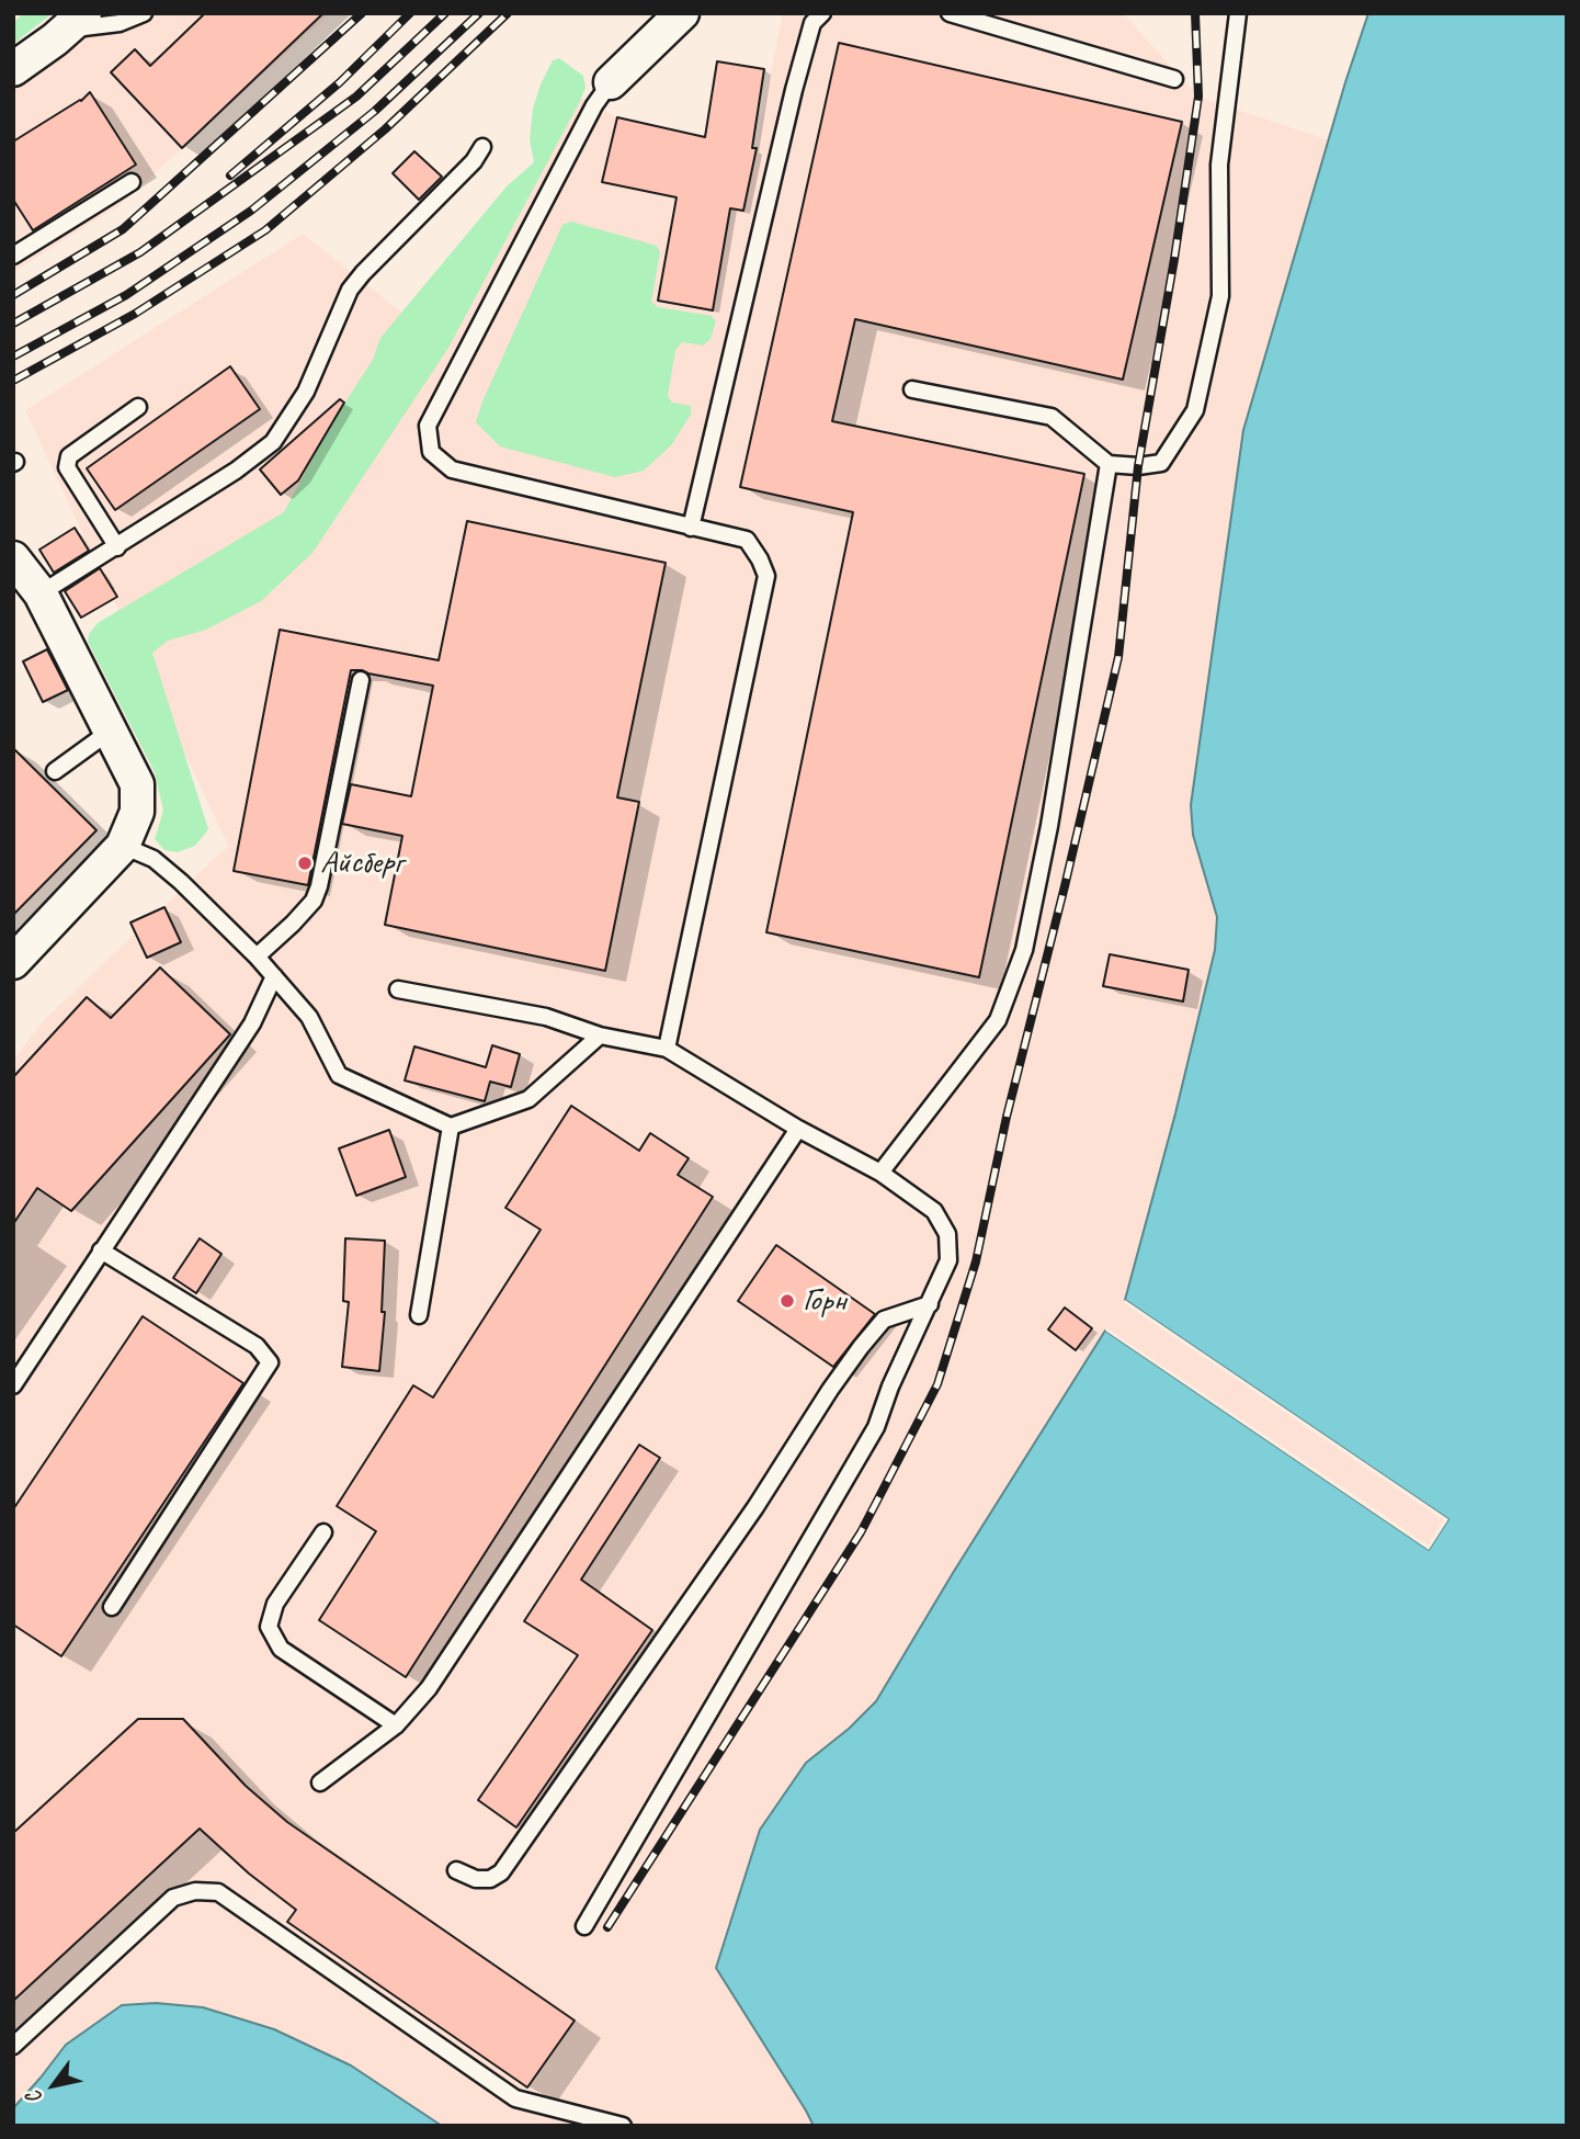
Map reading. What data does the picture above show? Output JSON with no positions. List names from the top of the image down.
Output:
{
  "places": ["Айсберг", "Горн"],
  "north": "bottom left"
}
